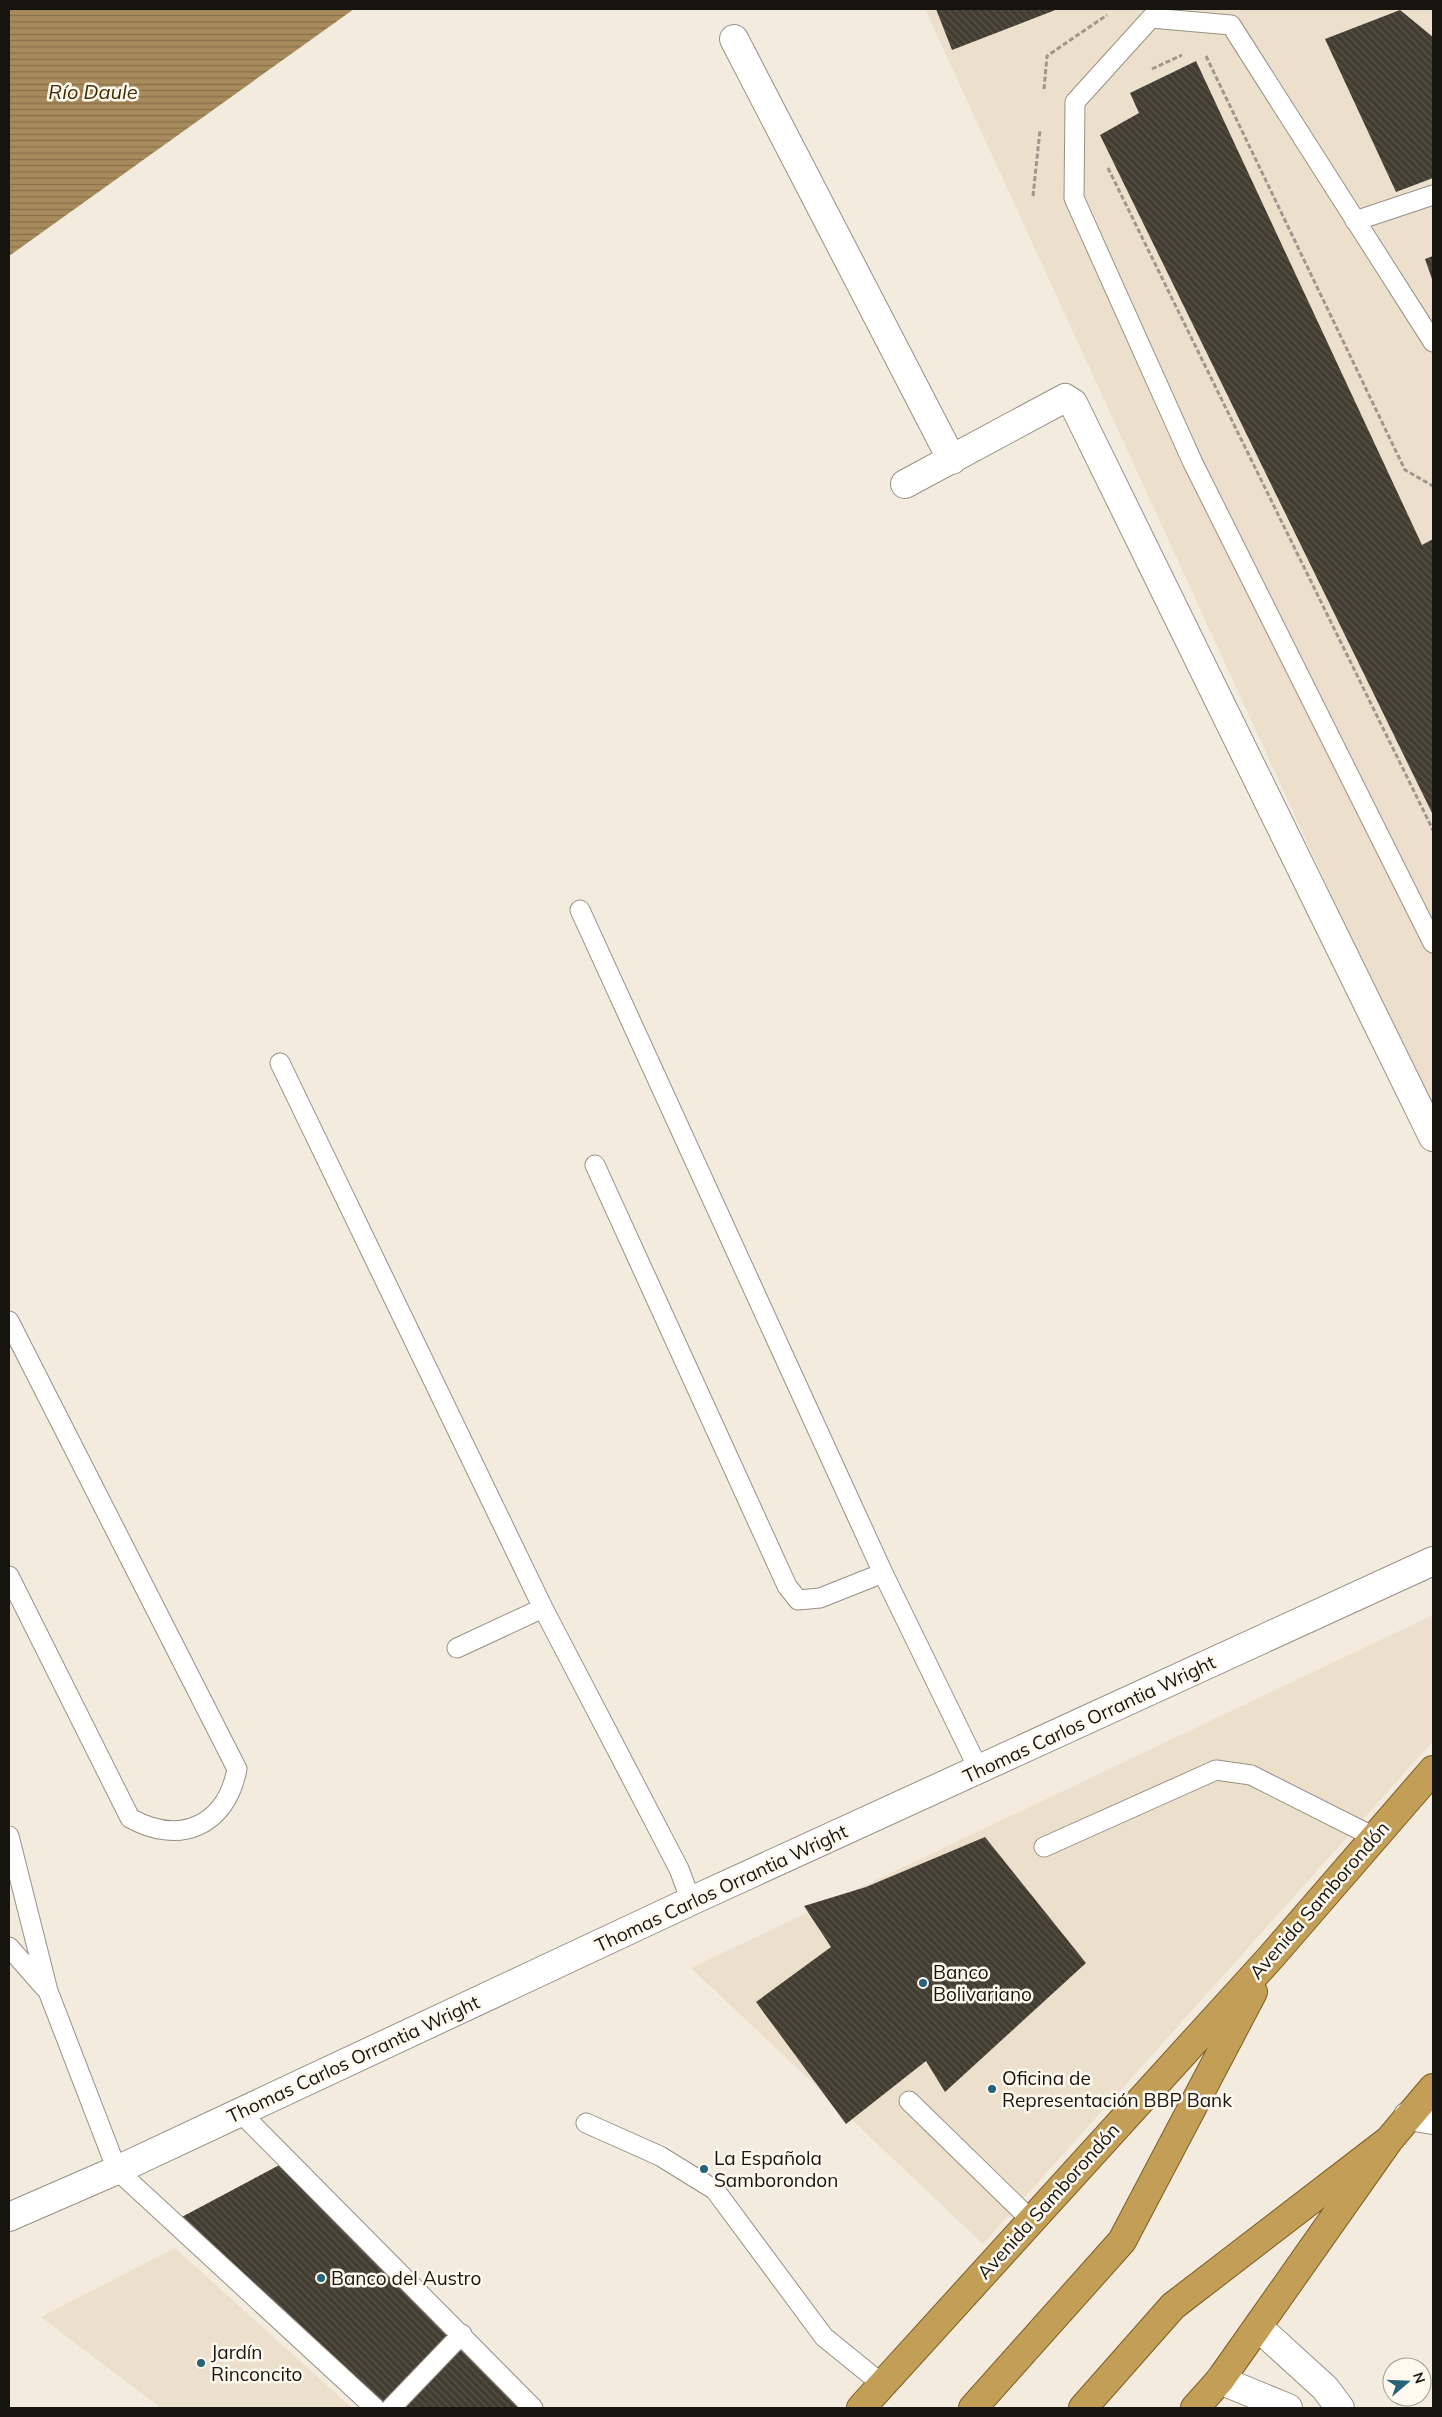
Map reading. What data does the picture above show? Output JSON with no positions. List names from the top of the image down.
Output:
{
  "streets": {
    "highway": ["Avenida Samborondón"],
    "street": ["Thomas Carlos Orrantia Wright"]
  },
  "water": ["Río Daule"],
  "places": [
    "Banco Bolivariano",
    "Oficina de Representación BBP Bank",
    "La Española Samborondon",
    "Banco del Austro",
    "Jardín Rinconcito"
  ],
  "north": "right"
}
